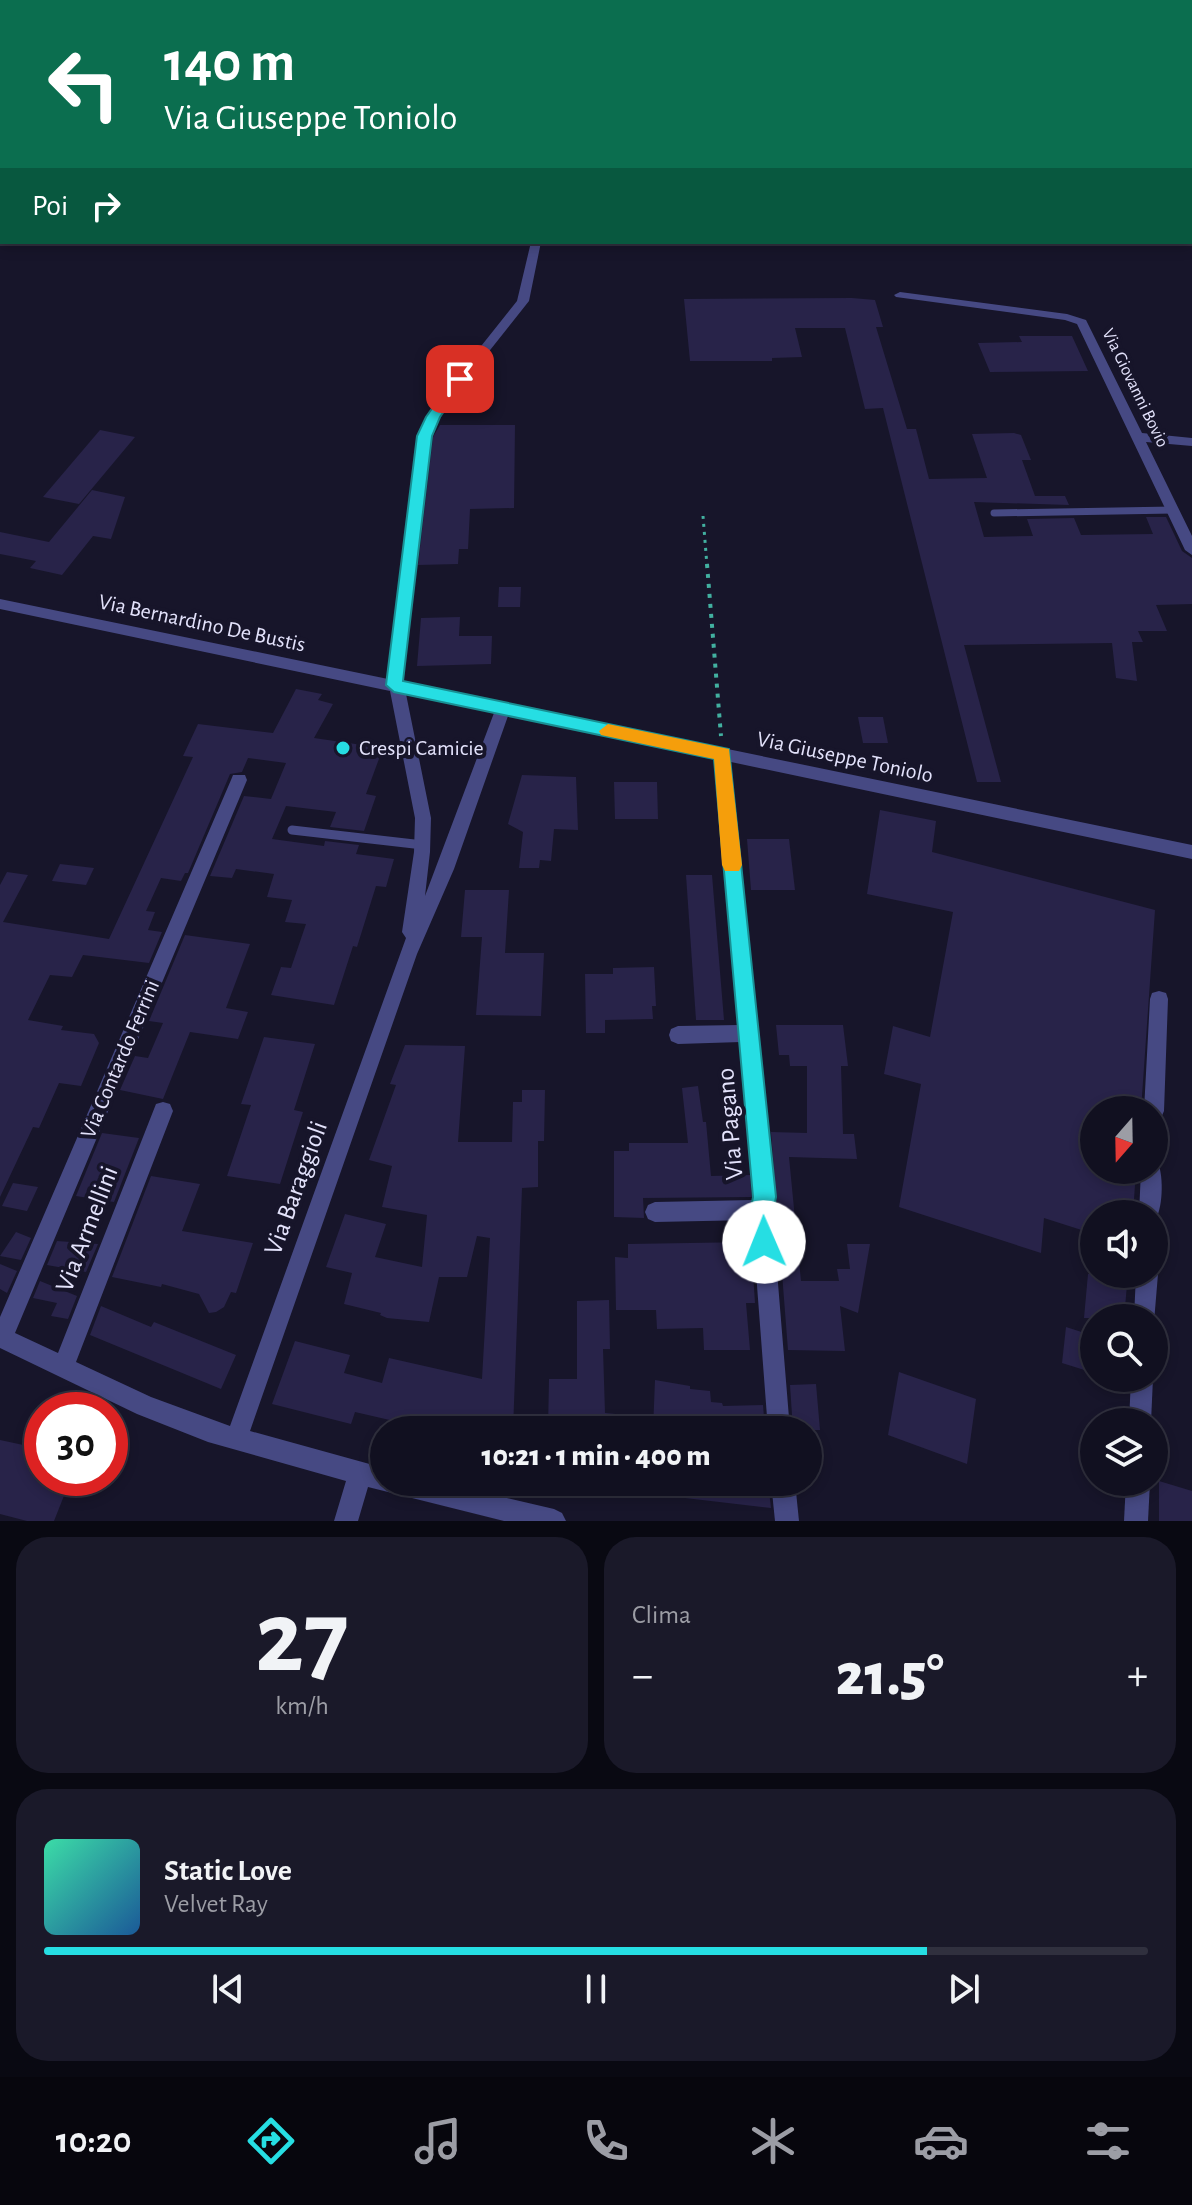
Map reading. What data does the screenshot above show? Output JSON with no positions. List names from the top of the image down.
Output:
{
  "streets": {
    "street": [
      "Via Giovanni Bovio",
      "Via Bernardino De Bustis",
      "Via Giuseppe Toniolo",
      "Via Contardo Ferrini",
      "Via Pagano",
      "Via Baraggioli",
      "Via Armellini"
    ]
  },
  "crossings": [
    ["Via Bernardino De Bustis", "Via Giuseppe Toniolo"],
    ["Via Bernardino De Bustis", "Via Baraggioli"],
    ["Via Giuseppe Toniolo", "Via Pagano"],
    ["Via Giuseppe Toniolo", "Via Baraggioli"],
    ["Via Contardo Ferrini", "Via Baraggioli"],
    ["Via Contardo Ferrini", "Via Armellini"]
  ],
  "places": ["Crespi Camicie"],
  "north": "bottom",
  "page": {
    "turn": ["140 m", "Via Giuseppe Toniolo"],
    "then": "Poi",
    "limit": "30",
    "trip": "10:21 · 1 min · 400 m",
    "tile": [
      ["27", "km/h"],
      "Clima"
    ],
    "heat": ["−", "21.5°", "+"],
    "song": ["Static Love", "Velvet Ray"],
    "tabs": "10:20"
  }
}
